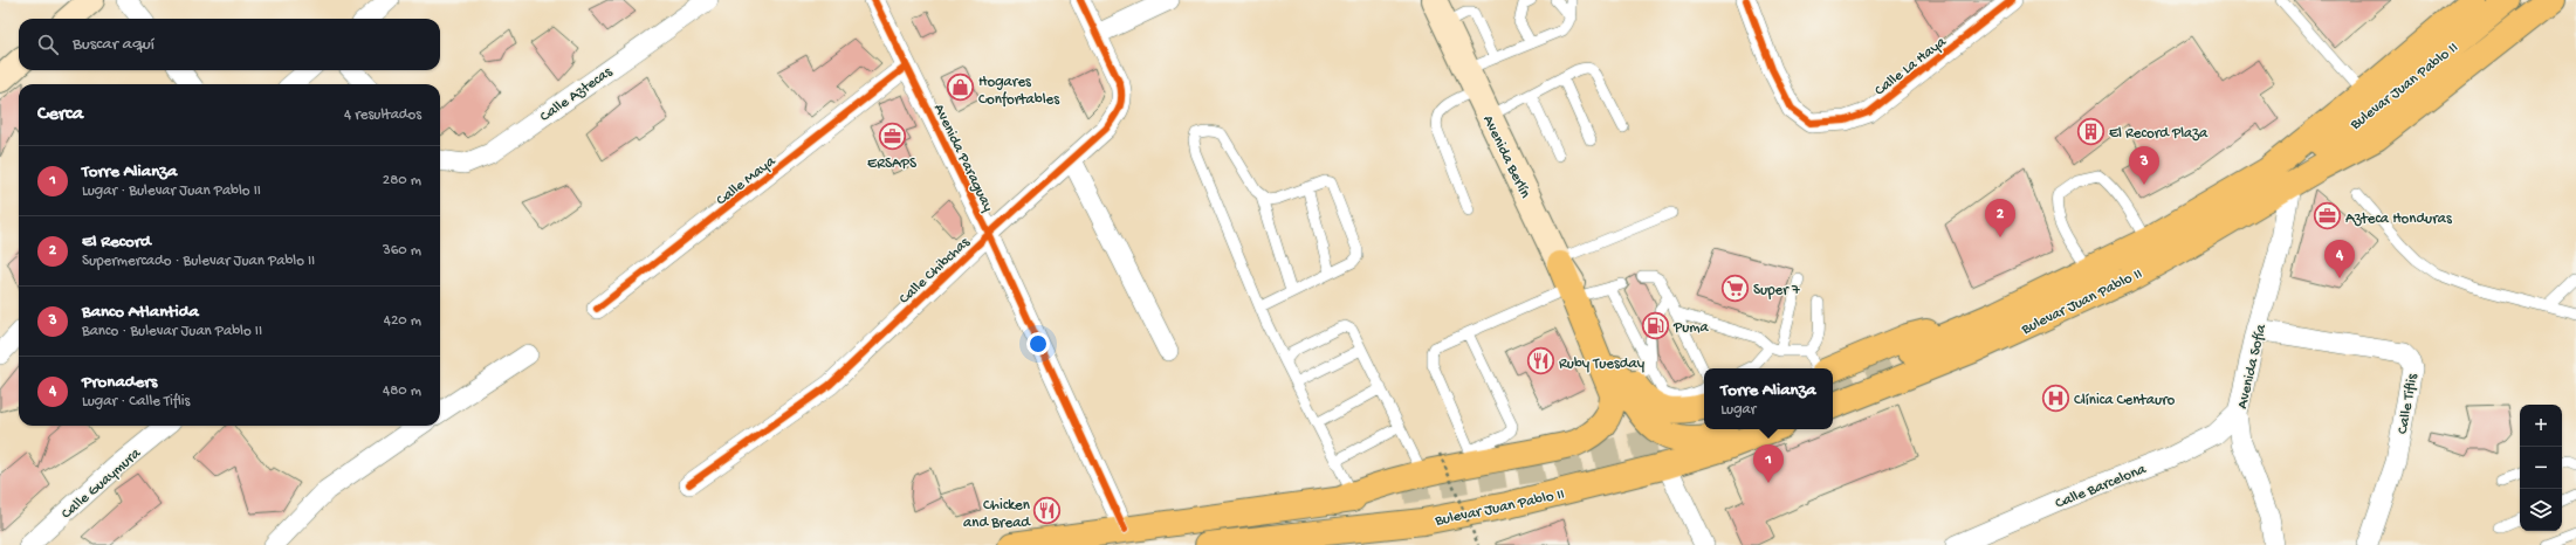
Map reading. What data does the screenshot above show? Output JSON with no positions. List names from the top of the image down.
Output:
{
  "streets": {
    "main road": ["Bulevar Juan Pablo II"],
    "street": [
      "Calle La Haya",
      "Calle Aztecas",
      "Avenida Berlín",
      "Avenida Paraguay",
      "Calle Maya",
      "Calle Chibchas",
      "Avenida Sofía",
      "Calle Tiflis",
      "Calle Guaymura",
      "Calle Barcelona"
    ]
  },
  "crossings": [
    ["Bulevar Juan Pablo II", "Avenida Sofía"],
    ["Avenida Paraguay", "Calle Maya"],
    ["Avenida Paraguay", "Calle Chibchas"],
    ["Avenida Sofía", "Calle Tiflis"],
    ["Avenida Sofía", "Calle Barcelona"]
  ],
  "places": {
    "shop": ["Hogares Confortables"],
    "building": ["El Record Plaza"],
    "office": ["ERSAPS", "Azteca Honduras"],
    "supermarket": ["Super 7"],
    "fuel station": ["Puma"],
    "restaurant": ["Ruby Tuesday", "Chicken and Bread"],
    "hospital": ["Clínica Centauro"]
  },
  "page": {
    "search": "Buscar aquí",
    "heading": ["Cerca", "4 resultados"],
    "list": [
      {
        "mark": "1",
        "name": "Torre Alianza",
        "note": "Lugar · Bulevar Juan Pablo II",
        "value": "280 m"
      },
      {
        "mark": "2",
        "name": "El Record",
        "note": "Supermercado · Bulevar Juan Pablo II",
        "value": "360 m"
      },
      {
        "mark": "3",
        "name": "Banco Atlantida",
        "note": "Banco · Bulevar Juan Pablo II",
        "value": "420 m"
      },
      {
        "mark": "4",
        "name": "Pronaders",
        "note": "Lugar · Calle Tiflis",
        "value": "480 m"
      }
    ],
    "pins": [
      "3",
      "2",
      "4",
      "1"
    ],
    "popup": ["Torre Alianza", "Lugar"],
    "map_buttons": ["+", "−"]
  }
}
